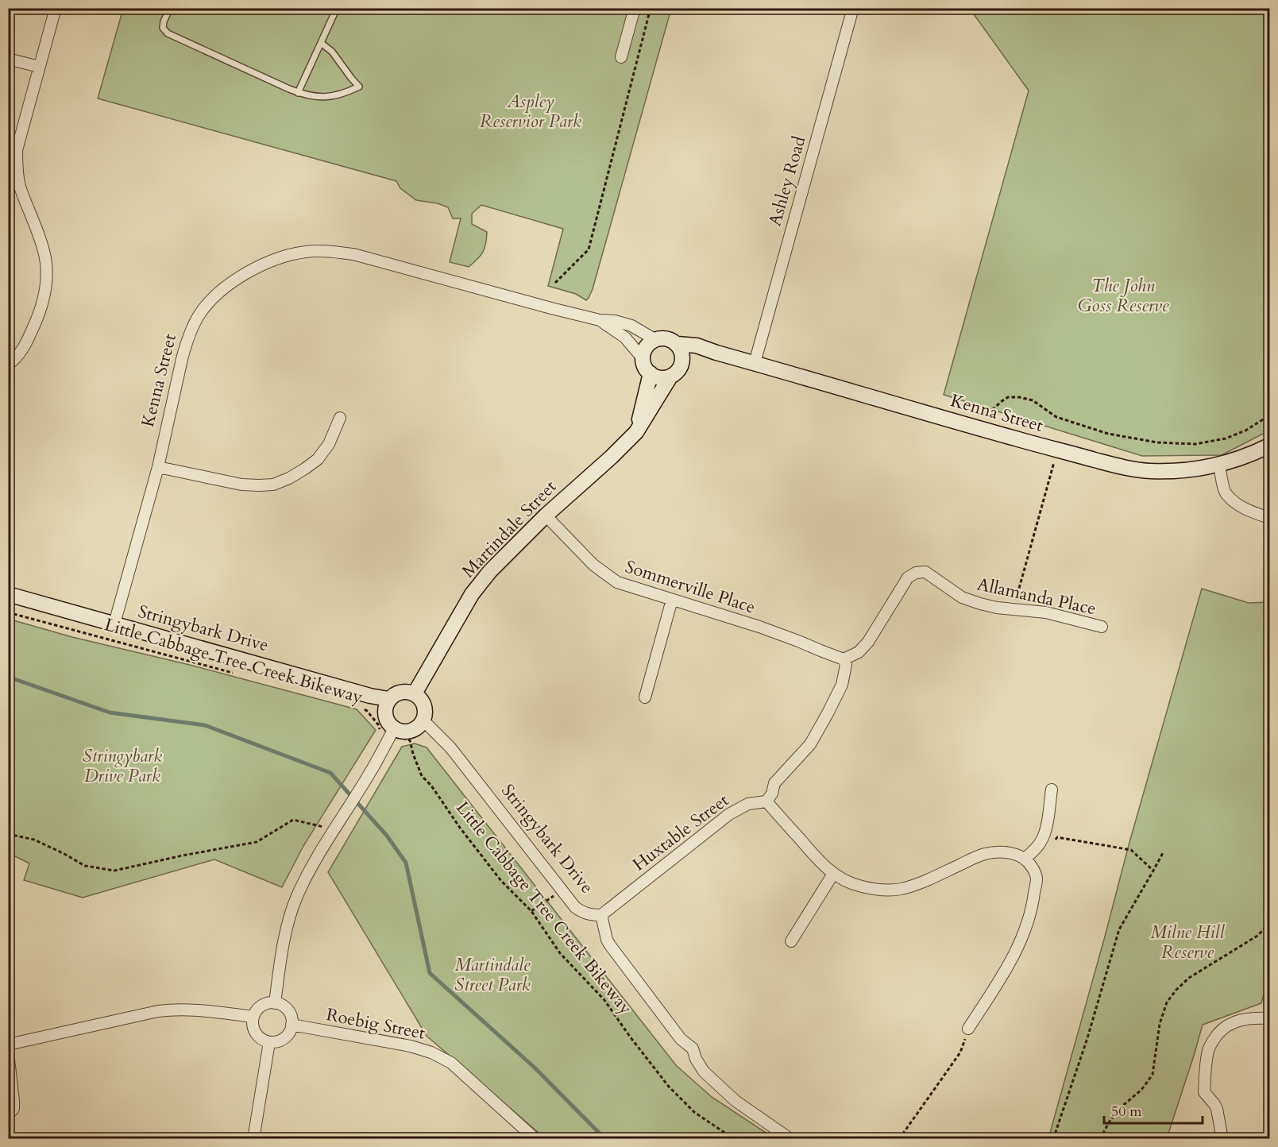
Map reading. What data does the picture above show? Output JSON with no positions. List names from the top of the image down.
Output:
{
  "streets": {
    "street": [
      "Ashley Road",
      "Kenna Street",
      "Martindale Street",
      "Sommerville Place",
      "Allamanda Place",
      "Stringybark Drive",
      "Huxtable Street",
      "Roebig Street"
    ],
    "path": ["Little Cabbage Tree Creek Bikeway"]
  },
  "crossings": [
    ["Ashley Road", "Kenna Street"],
    ["Kenna Street", "Martindale Street"],
    ["Kenna Street", "Stringybark Drive"],
    ["Martindale Street", "Sommerville Place"],
    ["Martindale Street", "Stringybark Drive"],
    ["Martindale Street", "Little Cabbage Tree Creek Bikeway"],
    ["Sommerville Place", "Allamanda Place"],
    ["Stringybark Drive", "Little Cabbage Tree Creek Bikeway"],
    ["Stringybark Drive", "Huxtable Street"]
  ],
  "parks": [
    "Aspley Reservior Park",
    "The John Goss Reserve",
    "Stringybark Drive Park",
    "Milne Hill Reserve",
    "Martindale Street Park"
  ],
  "scale_bar": "50 m"
}
